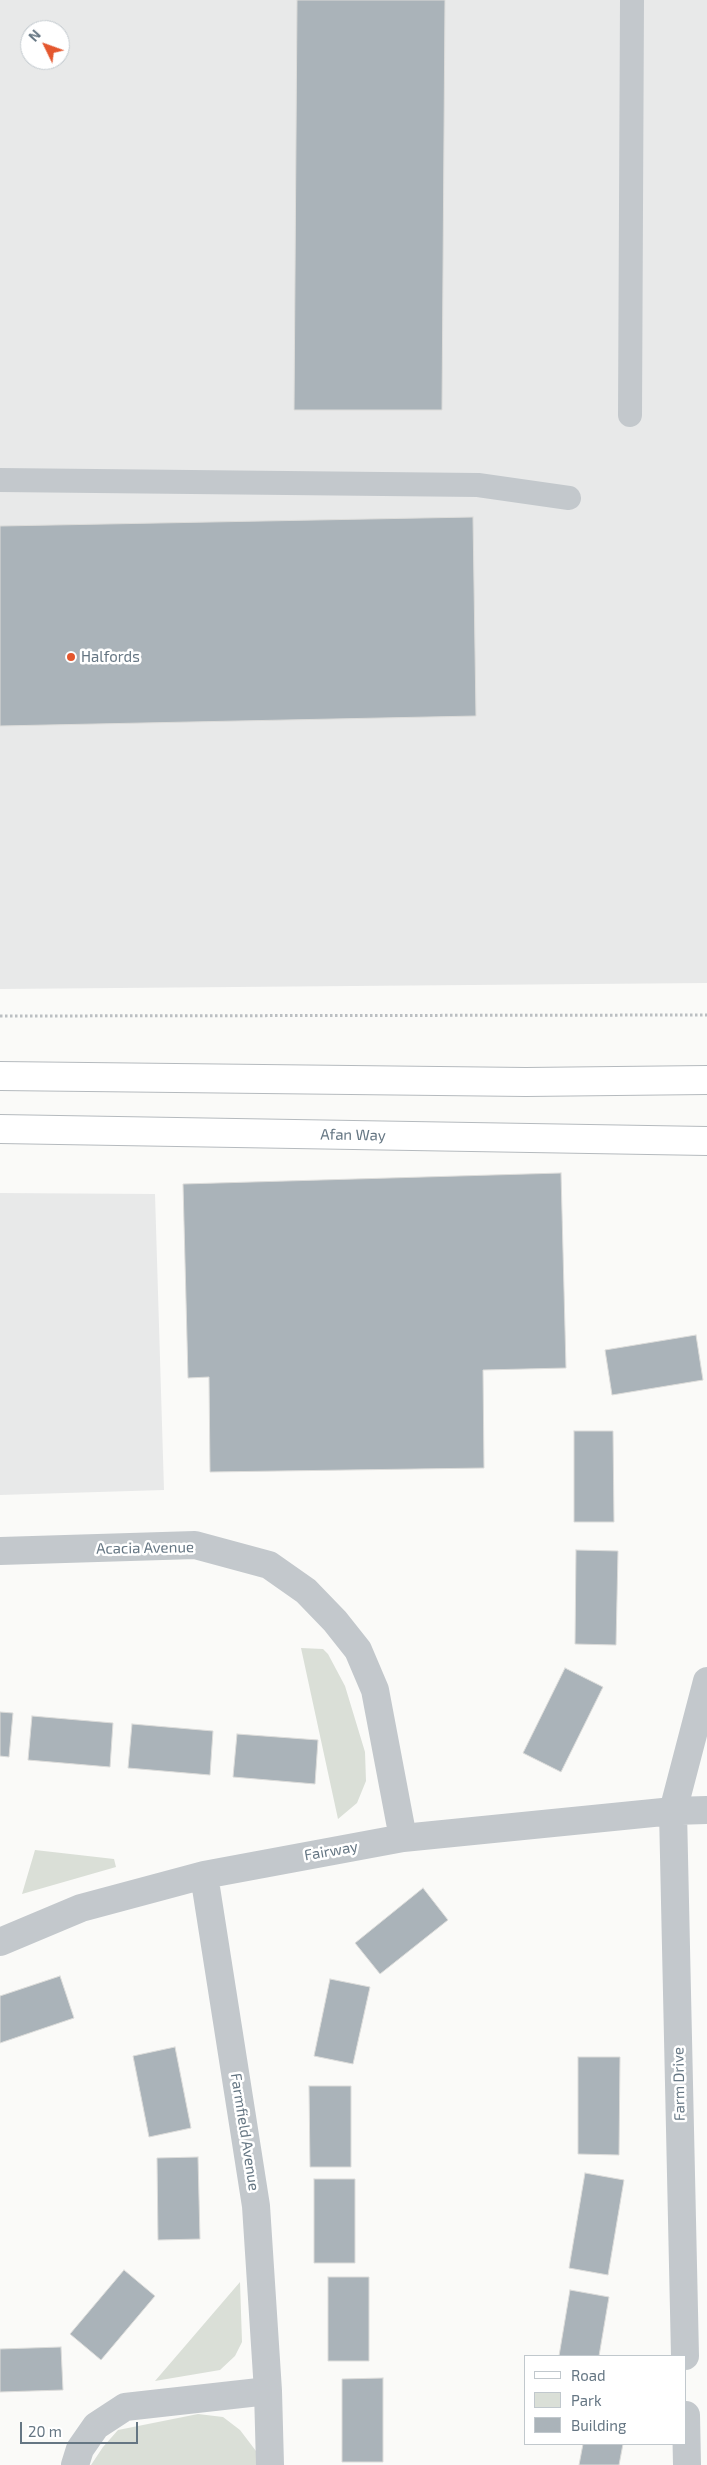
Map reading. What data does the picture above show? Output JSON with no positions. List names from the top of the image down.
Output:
{
  "streets": {
    "main road": ["Afan Way"],
    "street": [
      "Acacia Avenue",
      "Fairway",
      "Farm Drive",
      "Farmfield Avenue"
    ]
  },
  "crossings": [
    ["Acacia Avenue", "Fairway"],
    ["Fairway", "Farm Drive"],
    ["Fairway", "Farmfield Avenue"]
  ],
  "places": ["Halfords"],
  "legend": ["Road", "Park", "Building"],
  "scale_bar": "20 m",
  "north": "top left"
}
